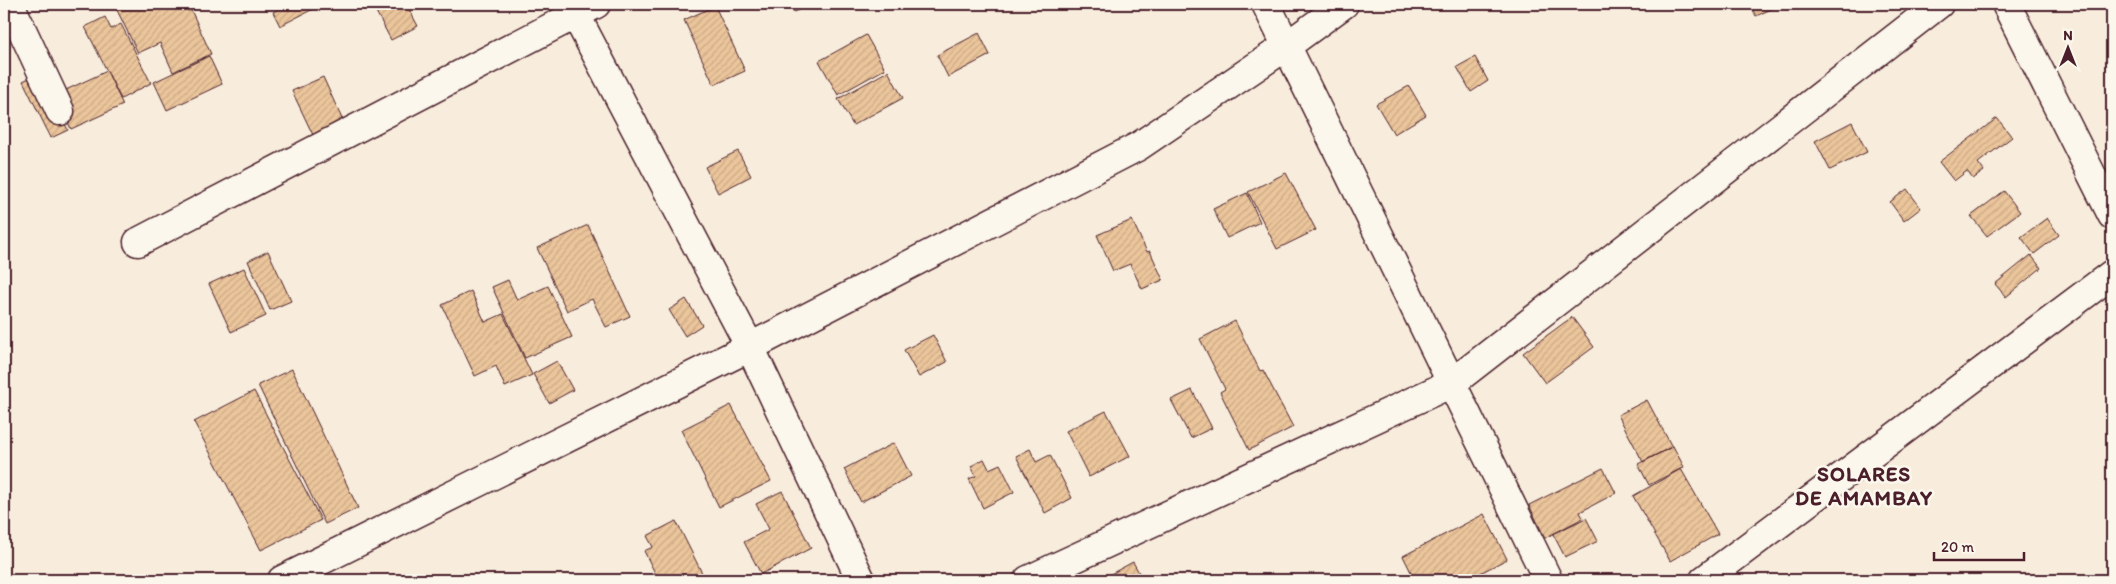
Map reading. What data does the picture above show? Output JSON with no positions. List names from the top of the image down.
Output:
{
  "districts": ["SOLARES DE AMAMBAY"],
  "scale_bar": "20 m",
  "north": "top"
}
